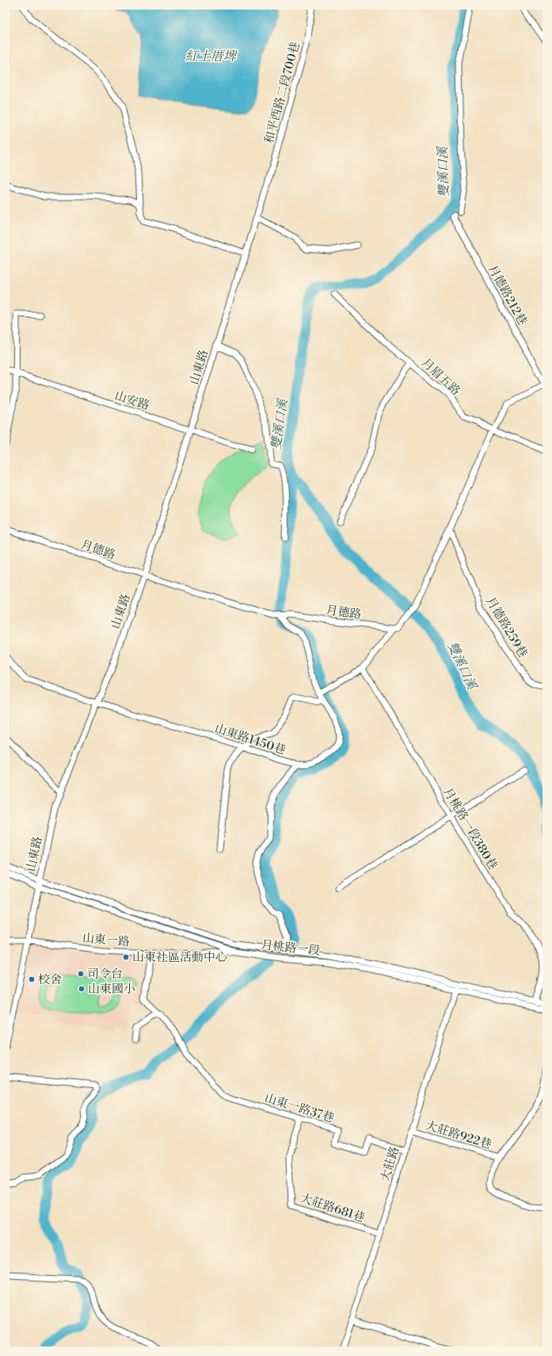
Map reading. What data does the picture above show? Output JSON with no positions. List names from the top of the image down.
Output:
{
  "streets": {
    "street": [
      "和平西路二段700巷",
      "月德路212巷",
      "山東路",
      "月眉五路",
      "山安路",
      "月德路",
      "月德路259巷",
      "山東路1450巷",
      "月桃路一段380巷",
      "山東一路",
      "月桃路一段",
      "山東一路37巷",
      "大莊路922巷",
      "大莊路",
      "大莊路681巷"
    ]
  },
  "crossings": [
    ["和平西路二段700巷", "山東路"],
    ["山東路", "山安路"],
    ["山東路", "月德路"],
    ["山東路", "山東路1450巷"],
    ["山東路", "山東一路"],
    ["山東路", "月桃路一段"],
    ["月德路", "山東路1450巷"],
    ["月桃路一段380巷", "月桃路一段"],
    ["山東一路", "月桃路一段"],
    ["月桃路一段", "大莊路"],
    ["山東一路37巷", "大莊路"],
    ["山東一路37巷", "大莊路681巷"],
    ["大莊路922巷", "大莊路"],
    ["大莊路", "大莊路681巷"]
  ],
  "water": ["紅土厝埤", "雙溪口溪"],
  "places": [
    "山東社區活動中心",
    "司令台",
    "校舍",
    "山東國小"
  ]
}
